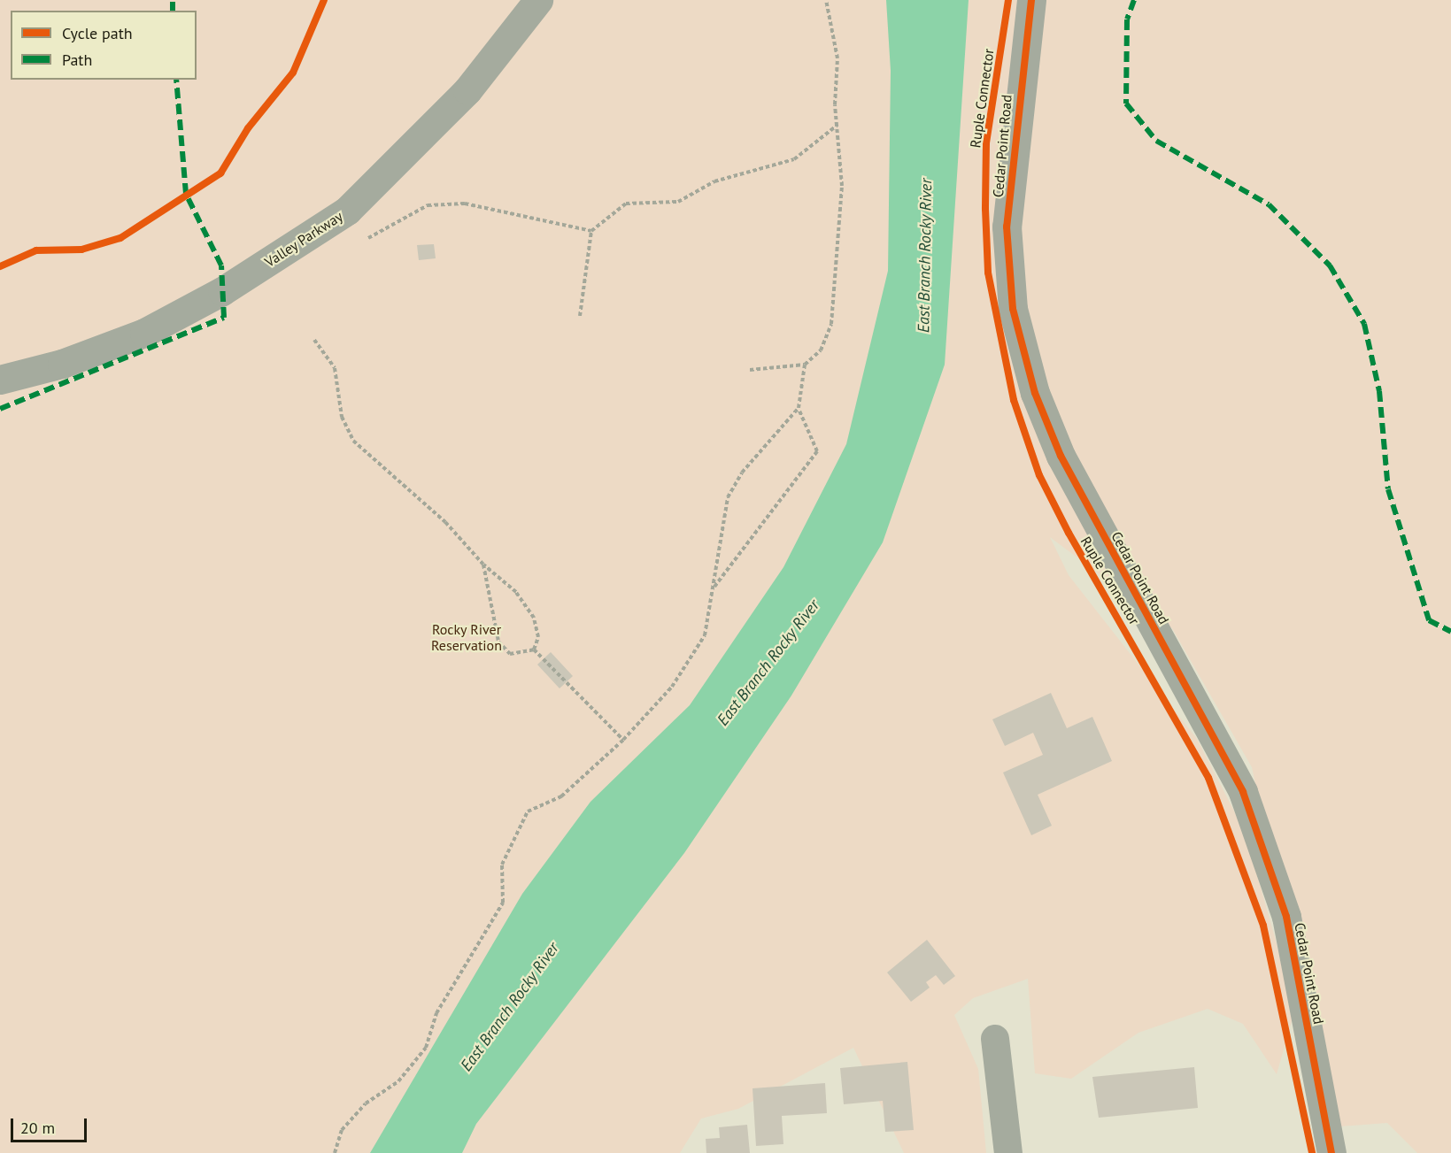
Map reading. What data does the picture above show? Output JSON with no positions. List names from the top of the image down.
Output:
{
  "streets": {
    "street": ["Cedar Point Road", "Valley Parkway"],
    "cycle path": ["Ruple Connector"]
  },
  "water": ["East Branch Rocky River"],
  "parks": ["Rocky River Reservation"],
  "legend": ["Cycle path", "Path"],
  "scale_bar": "20 m"
}
